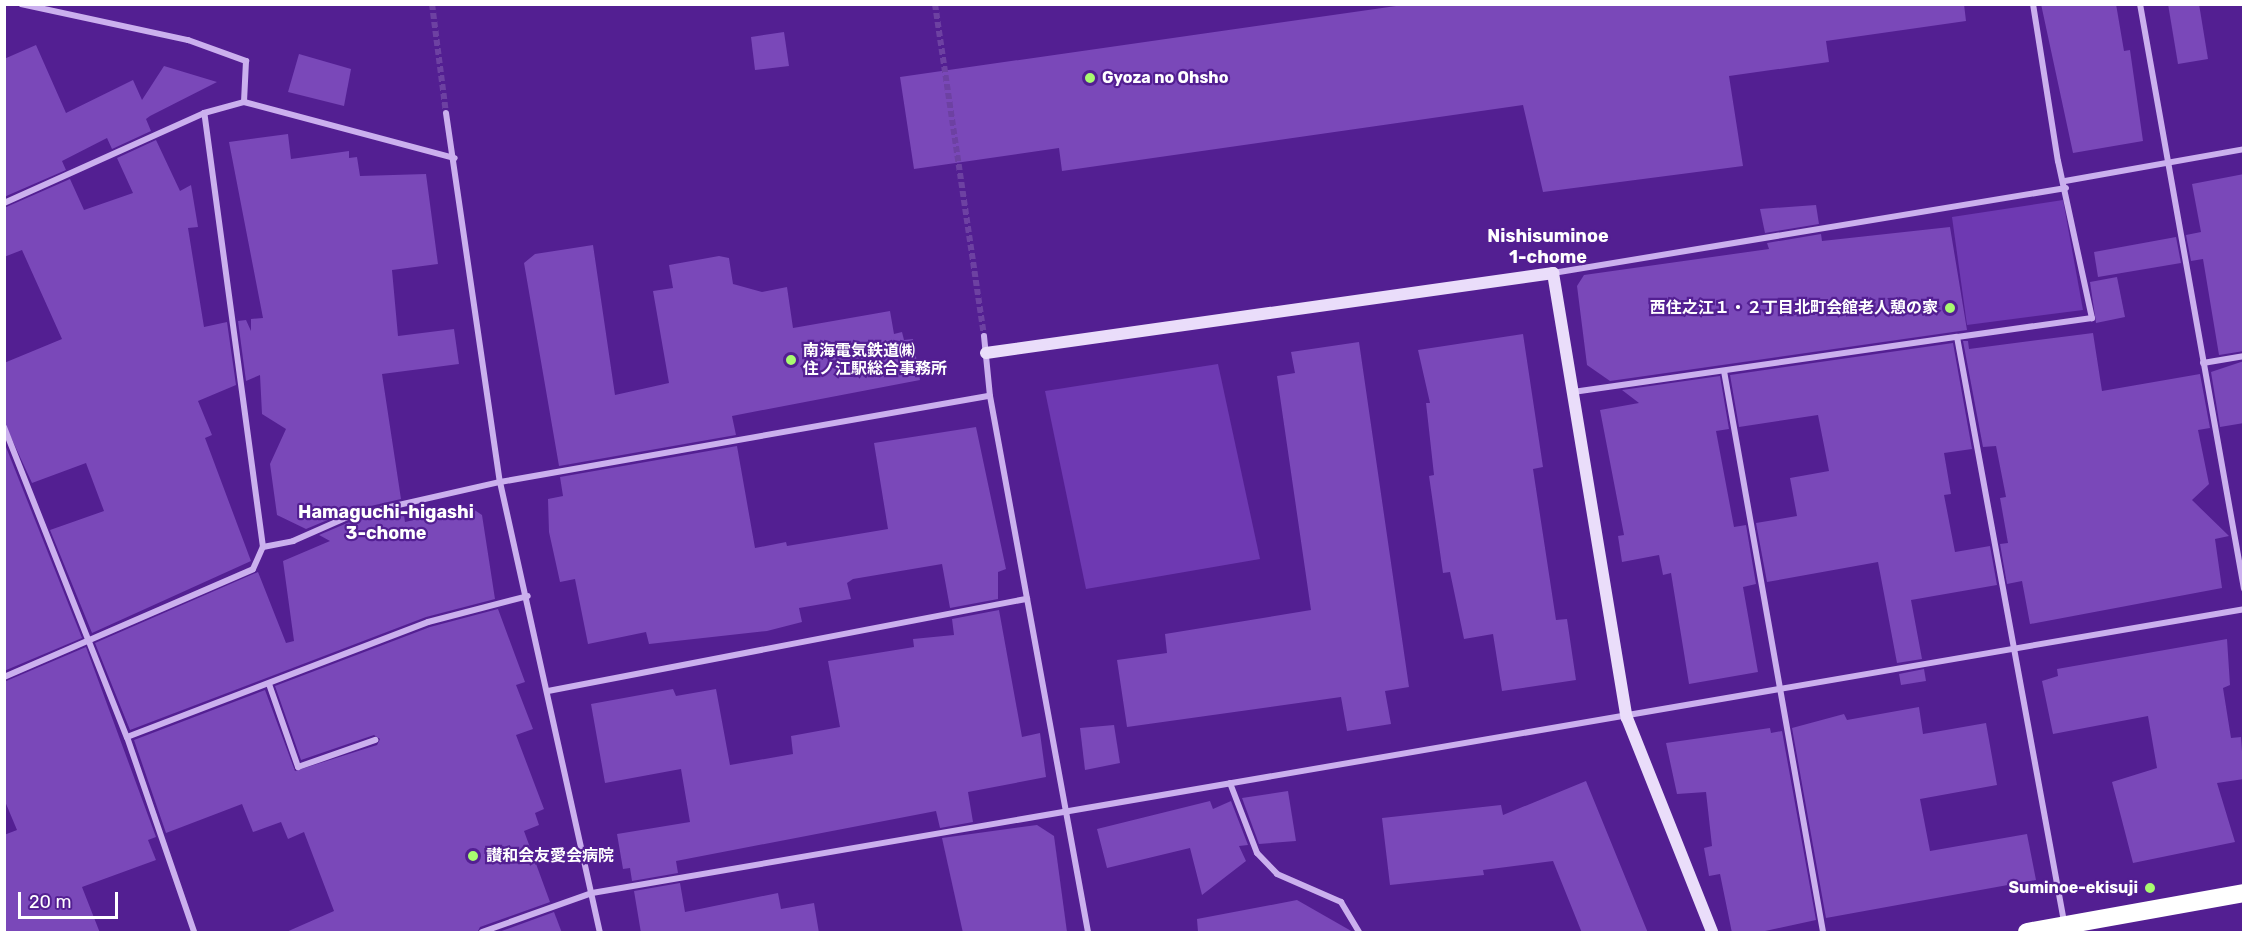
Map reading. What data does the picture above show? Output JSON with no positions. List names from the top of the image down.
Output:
{
  "districts": ["Nishisuminoe 1-chome", "Hamaguchi-higashi 3-chome"],
  "places": [
    "Gyoza no Ohsho",
    "西住之江１・２丁目北町会館老人憩の家",
    "南海電気鉄道㈱ 住ノ江駅総合事務所",
    "讃和会友愛会病院",
    "Suminoe-ekisuji"
  ],
  "scale_bar": "20 m"
}
